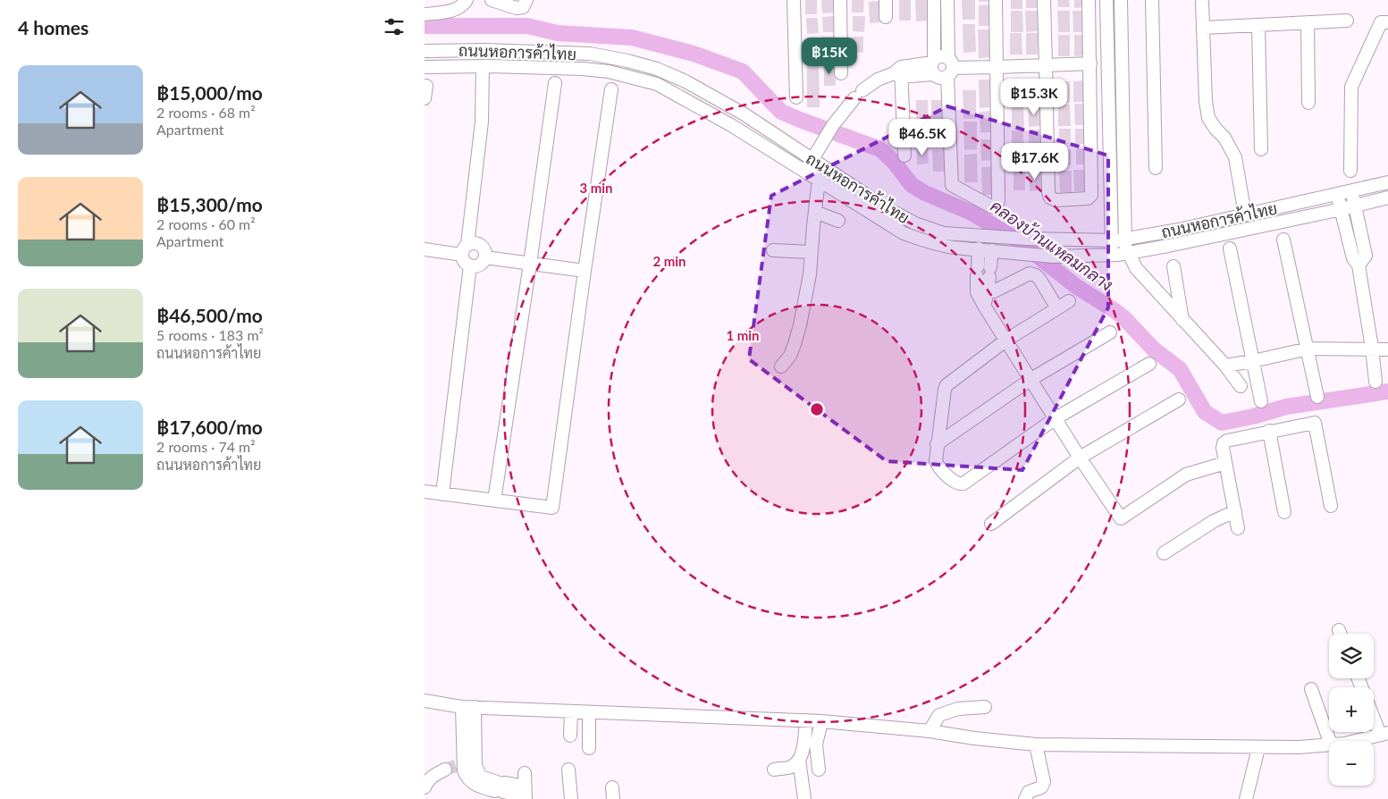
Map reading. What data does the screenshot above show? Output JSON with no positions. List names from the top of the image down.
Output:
{
  "streets": {
    "street": ["ถนนหอการค้าไทย"]
  },
  "water": ["คลองบ้านแหลมกลาง"],
  "page": {
    "heading": "4 homes",
    "price": [
      "฿15K",
      "฿15.3K",
      "฿46.5K",
      "฿17.6K"
    ],
    "list": [
      {
        "name": "฿15,000/mo",
        "note": "2 rooms · 68 m² · Apartment"
      },
      {
        "name": "฿15,300/mo",
        "note": "2 rooms · 60 m² · Apartment"
      },
      {
        "name": "฿46,500/mo",
        "note": "5 rooms · 183 m² · ถนนหอการค้าไทย"
      },
      {
        "name": "฿17,600/mo",
        "note": "2 rooms · 74 m² · ถนนหอการค้าไทย"
      }
    ],
    "map_buttons": ["+", "−"]
  },
  "rings": ["3 min", "2 min", "1 min"]
}
